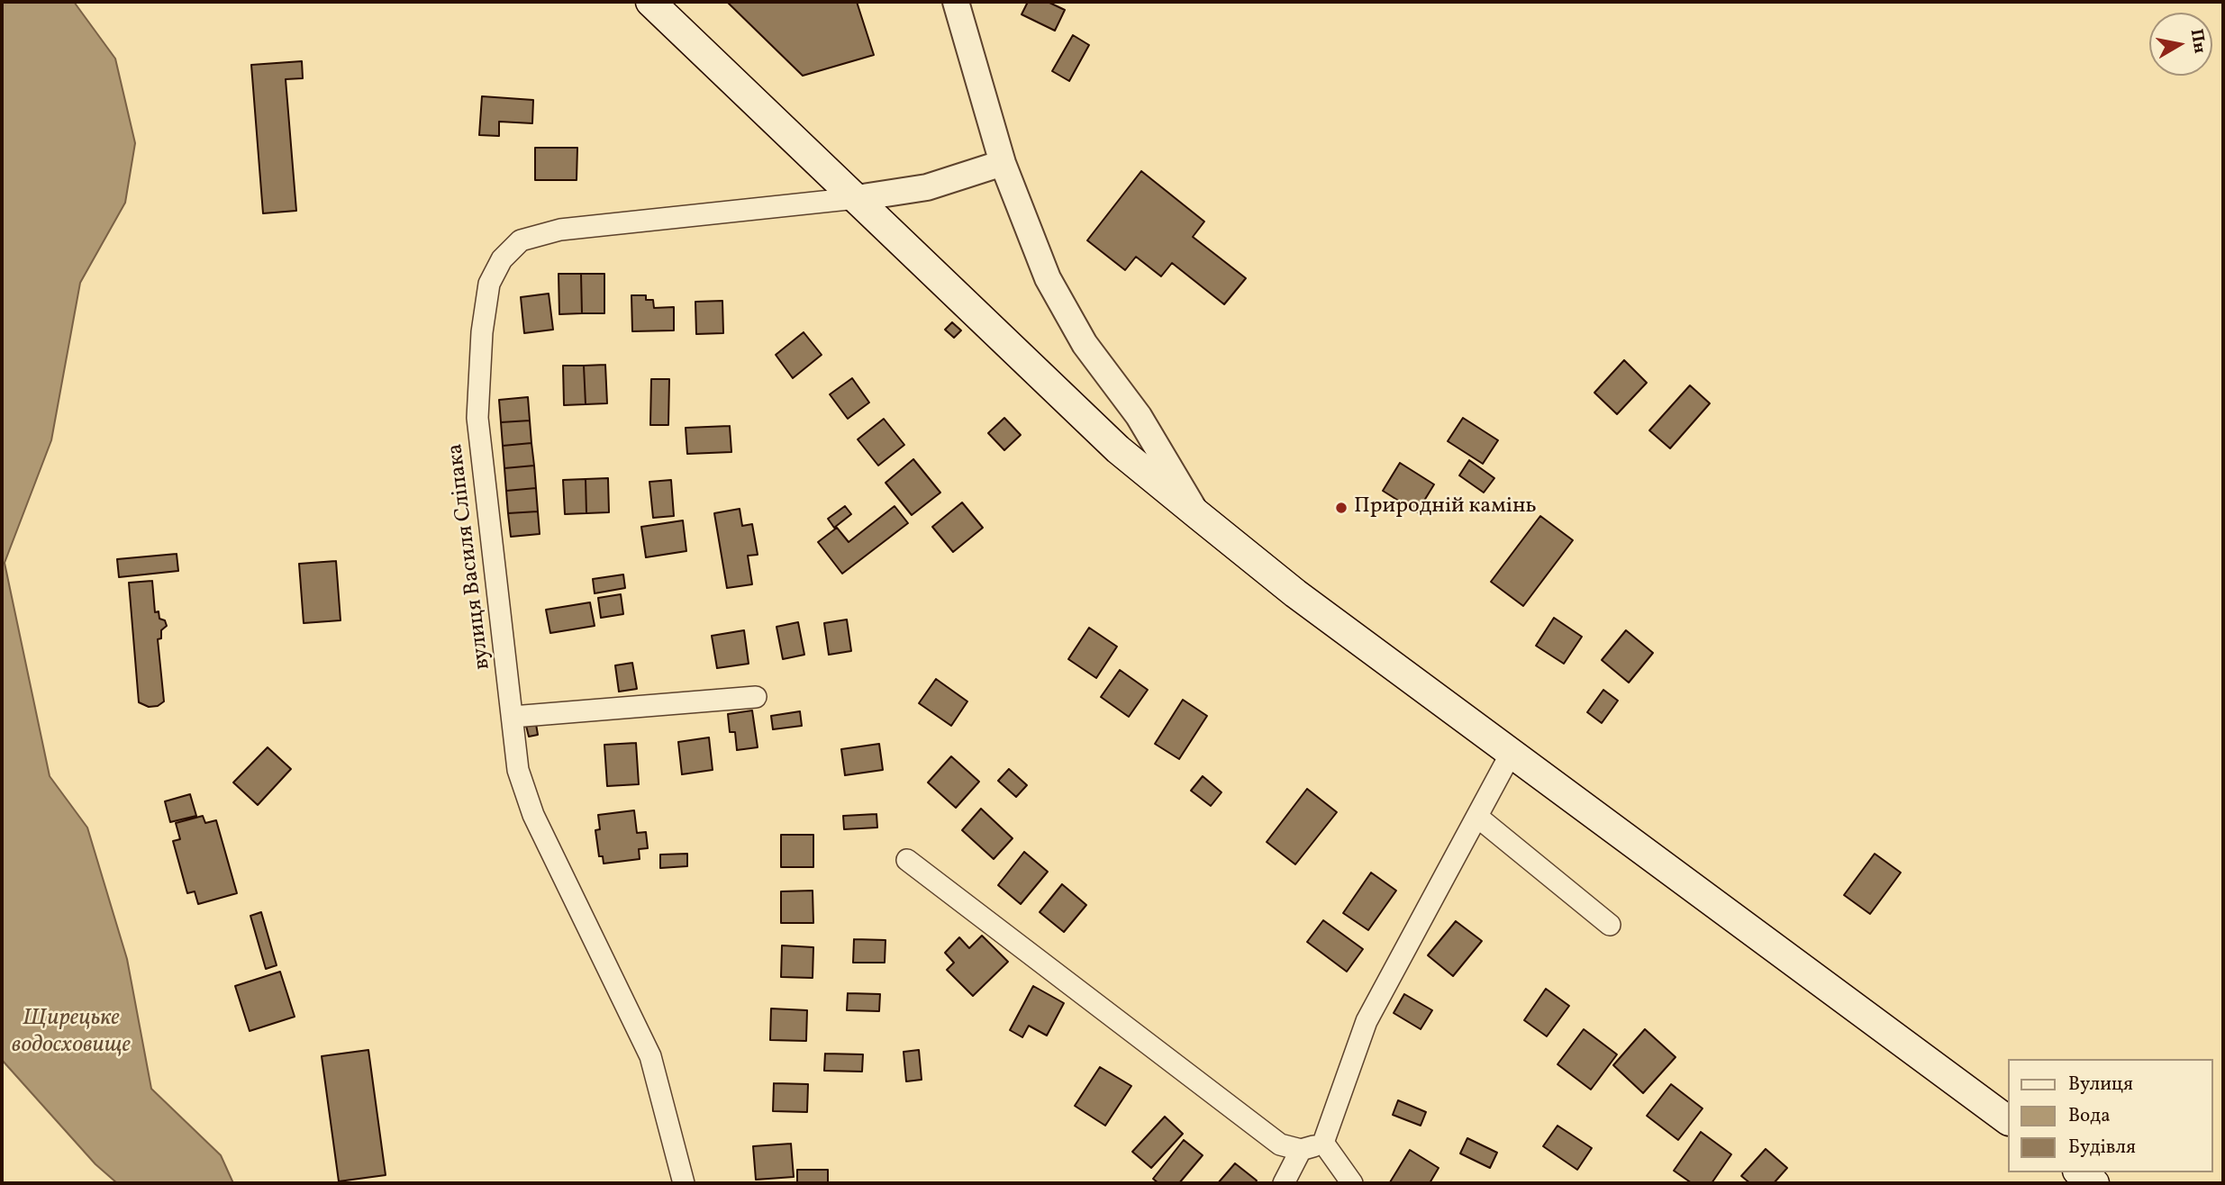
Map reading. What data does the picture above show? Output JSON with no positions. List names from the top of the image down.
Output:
{
  "streets": {
    "street": ["вулиця Василя Сліпака"]
  },
  "water": ["Щирецьке водосховище"],
  "places": ["Природній камінь"],
  "legend": ["Вулиця", "Вода", "Будівля"],
  "north": "right"
}
